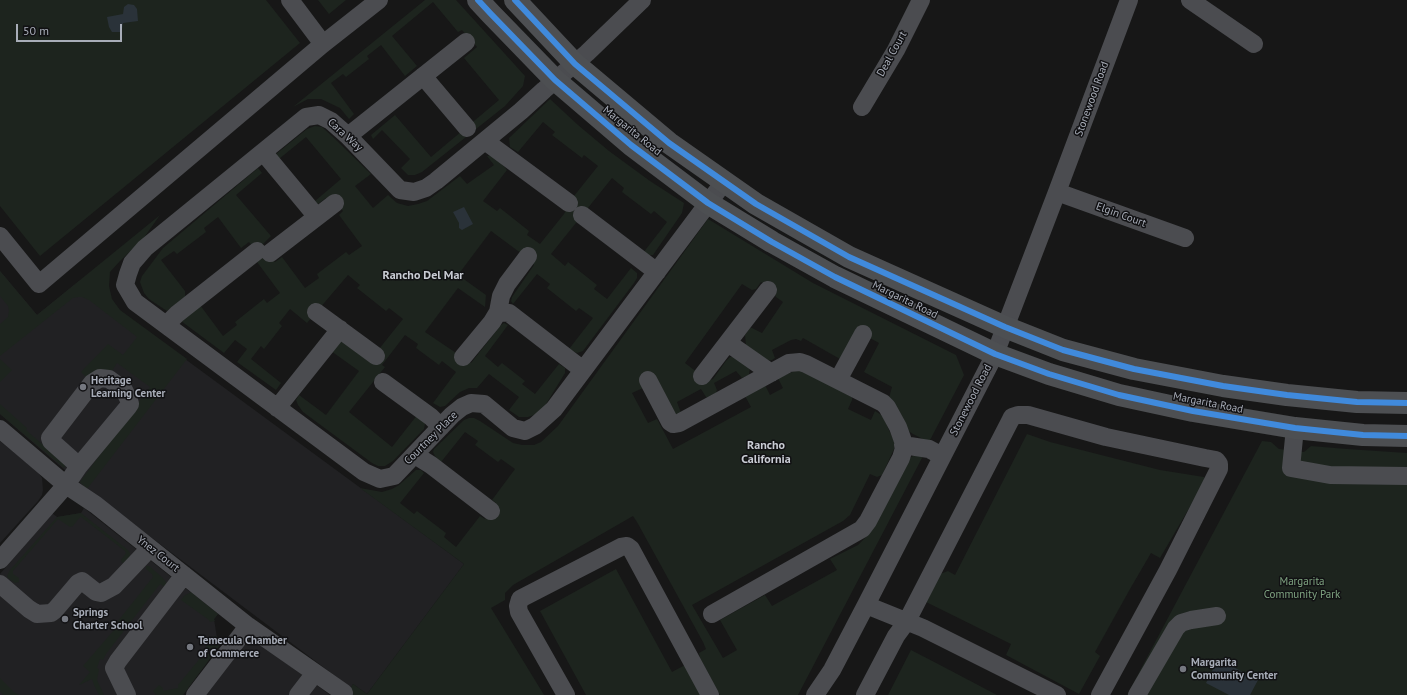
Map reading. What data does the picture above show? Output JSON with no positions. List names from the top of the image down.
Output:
{
  "streets": {
    "main road": ["Margarita Road"],
    "street": [
      "Deal Court",
      "Stonewood Road",
      "Cara Way",
      "Elgin Court",
      "Courtney Place",
      "Ynez Court"
    ]
  },
  "crossings": [
    ["Stonewood Road", "Margarita Road"],
    ["Stonewood Road", "Elgin Court"],
    ["Margarita Road", "Cara Way"],
    ["Margarita Road", "Courtney Place"],
    ["Cara Way", "Courtney Place"]
  ],
  "districts": ["Rancho Del Mar", "Rancho California"],
  "parks": ["Margarita Community Park"],
  "places": [
    "Heritage Learning Center",
    "Springs Charter School",
    "Temecula Chamber of Commerce",
    "Margarita Community Center"
  ],
  "scale_bar": "50 m"
}
